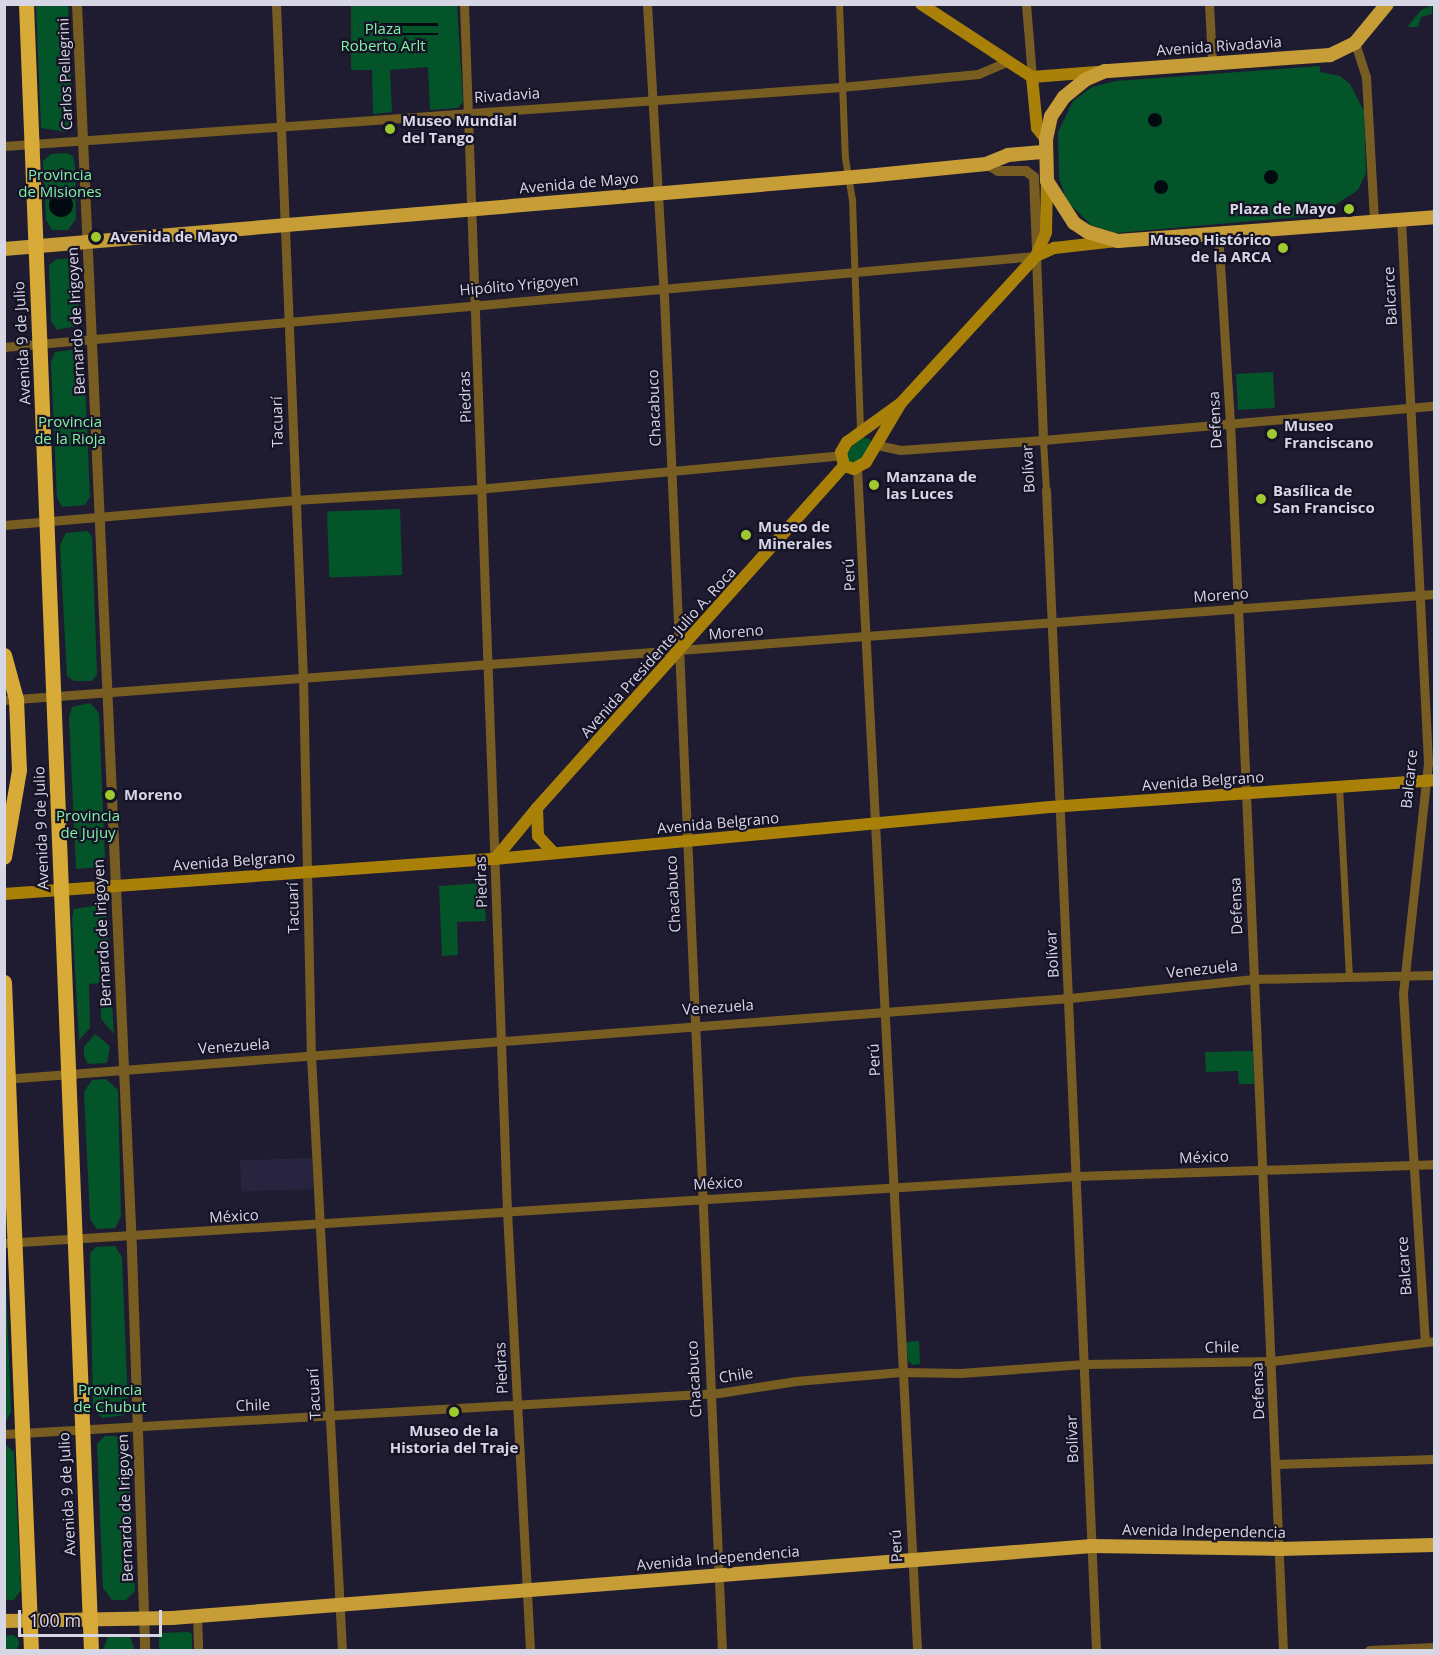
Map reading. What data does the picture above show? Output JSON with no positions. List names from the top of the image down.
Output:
{
  "streets": {
    "highway": ["Avenida 9 de Julio"],
    "main road": [
      "Avenida Rivadavia",
      "Avenida de Mayo",
      "Bolívar",
      "Avenida Presidente Julio A. Roca",
      "Avenida Belgrano",
      "Avenida Independencia"
    ],
    "street": [
      "Carlos Pellegrini",
      "Rivadavia",
      "Hipólito Yrigoyen",
      "Balcarce",
      "Bernardo de Irigoyen",
      "Piedras",
      "Chacabuco",
      "Defensa",
      "Tacuarí",
      "Perú",
      "Moreno",
      "Venezuela",
      "México",
      "Chile"
    ]
  },
  "crossings": [
    ["Avenida Rivadavia", "Bolívar"],
    ["Carlos Pellegrini", "Rivadavia"],
    ["Carlos Pellegrini", "Bernardo de Irigoyen"],
    ["Rivadavia", "Bernardo de Irigoyen"],
    ["Rivadavia", "Avenida 9 de Julio"],
    ["Rivadavia", "Piedras"],
    ["Rivadavia", "Chacabuco"],
    ["Rivadavia", "Tacuarí"],
    ["Avenida de Mayo", "Bernardo de Irigoyen"],
    ["Avenida de Mayo", "Avenida 9 de Julio"],
    ["Avenida de Mayo", "Piedras"],
    ["Avenida de Mayo", "Chacabuco"],
    ["Avenida de Mayo", "Tacuarí"],
    ["Avenida de Mayo", "Bolívar"],
    ["Hipólito Yrigoyen", "Bernardo de Irigoyen"],
    ["Hipólito Yrigoyen", "Avenida 9 de Julio"],
    ["Hipólito Yrigoyen", "Piedras"],
    ["Hipólito Yrigoyen", "Chacabuco"],
    ["Hipólito Yrigoyen", "Tacuarí"],
    ["Hipólito Yrigoyen", "Bolívar"],
    ["Hipólito Yrigoyen", "Avenida Presidente Julio A. Roca"],
    ["Balcarce", "Moreno"],
    ["Balcarce", "Avenida Belgrano"],
    ["Balcarce", "Venezuela"],
    ["Balcarce", "México"],
    ["Balcarce", "Chile"],
    ["Bernardo de Irigoyen", "Moreno"],
    ["Bernardo de Irigoyen", "Avenida Belgrano"],
    ["Bernardo de Irigoyen", "Venezuela"],
    ["Bernardo de Irigoyen", "México"],
    ["Bernardo de Irigoyen", "Chile"],
    ["Bernardo de Irigoyen", "Avenida Independencia"],
    ["Avenida 9 de Julio", "Moreno"],
    ["Avenida 9 de Julio", "Avenida Belgrano"],
    ["Avenida 9 de Julio", "Venezuela"],
    ["Avenida 9 de Julio", "México"],
    ["Avenida 9 de Julio", "Chile"],
    ["Avenida 9 de Julio", "Avenida Independencia"],
    ["Piedras", "Moreno"],
    ["Piedras", "Avenida Presidente Julio A. Roca"],
    ["Piedras", "Avenida Belgrano"],
    ["Piedras", "Venezuela"],
    ["Piedras", "México"],
    ["Piedras", "Chile"],
    ["Piedras", "Avenida Independencia"],
    ["Chacabuco", "Moreno"],
    ["Chacabuco", "Avenida Presidente Julio A. Roca"],
    ["Chacabuco", "Avenida Belgrano"],
    ["Chacabuco", "Venezuela"],
    ["Chacabuco", "México"],
    ["Chacabuco", "Chile"],
    ["Chacabuco", "Avenida Independencia"],
    ["Defensa", "Moreno"],
    ["Defensa", "Avenida Belgrano"],
    ["Defensa", "Venezuela"],
    ["Defensa", "México"],
    ["Defensa", "Chile"],
    ["Defensa", "Avenida Independencia"],
    ["Tacuarí", "Moreno"],
    ["Tacuarí", "Avenida Belgrano"],
    ["Tacuarí", "Venezuela"],
    ["Tacuarí", "México"],
    ["Tacuarí", "Chile"],
    ["Tacuarí", "Avenida Independencia"],
    ["Bolívar", "Moreno"],
    ["Bolívar", "Avenida Presidente Julio A. Roca"],
    ["Bolívar", "Avenida Belgrano"],
    ["Bolívar", "Venezuela"],
    ["Bolívar", "México"],
    ["Bolívar", "Chile"],
    ["Bolívar", "Avenida Independencia"],
    ["Perú", "Moreno"],
    ["Perú", "Avenida Presidente Julio A. Roca"],
    ["Perú", "Avenida Belgrano"],
    ["Perú", "Venezuela"],
    ["Perú", "México"],
    ["Perú", "Chile"],
    ["Perú", "Avenida Independencia"],
    ["Moreno", "Avenida Presidente Julio A. Roca"],
    ["Avenida Presidente Julio A. Roca", "Avenida Belgrano"]
  ],
  "parks": [
    "Plaza Roberto Arlt",
    "Provincia de Misiones",
    "Provincia de la Rioja",
    "Provincia de Jujuy",
    "Provincia de Chubut"
  ],
  "places": [
    "Museo Mundial del Tango",
    "Plaza de Mayo",
    "Avenida de Mayo",
    "Museo Histórico de la ARCA",
    "Museo Franciscano",
    "Manzana de las Luces",
    "Basílica de San Francisco",
    "Museo de Minerales",
    "Moreno",
    "Museo de la Historia del Traje"
  ],
  "scale_bar": "100 m"
}
